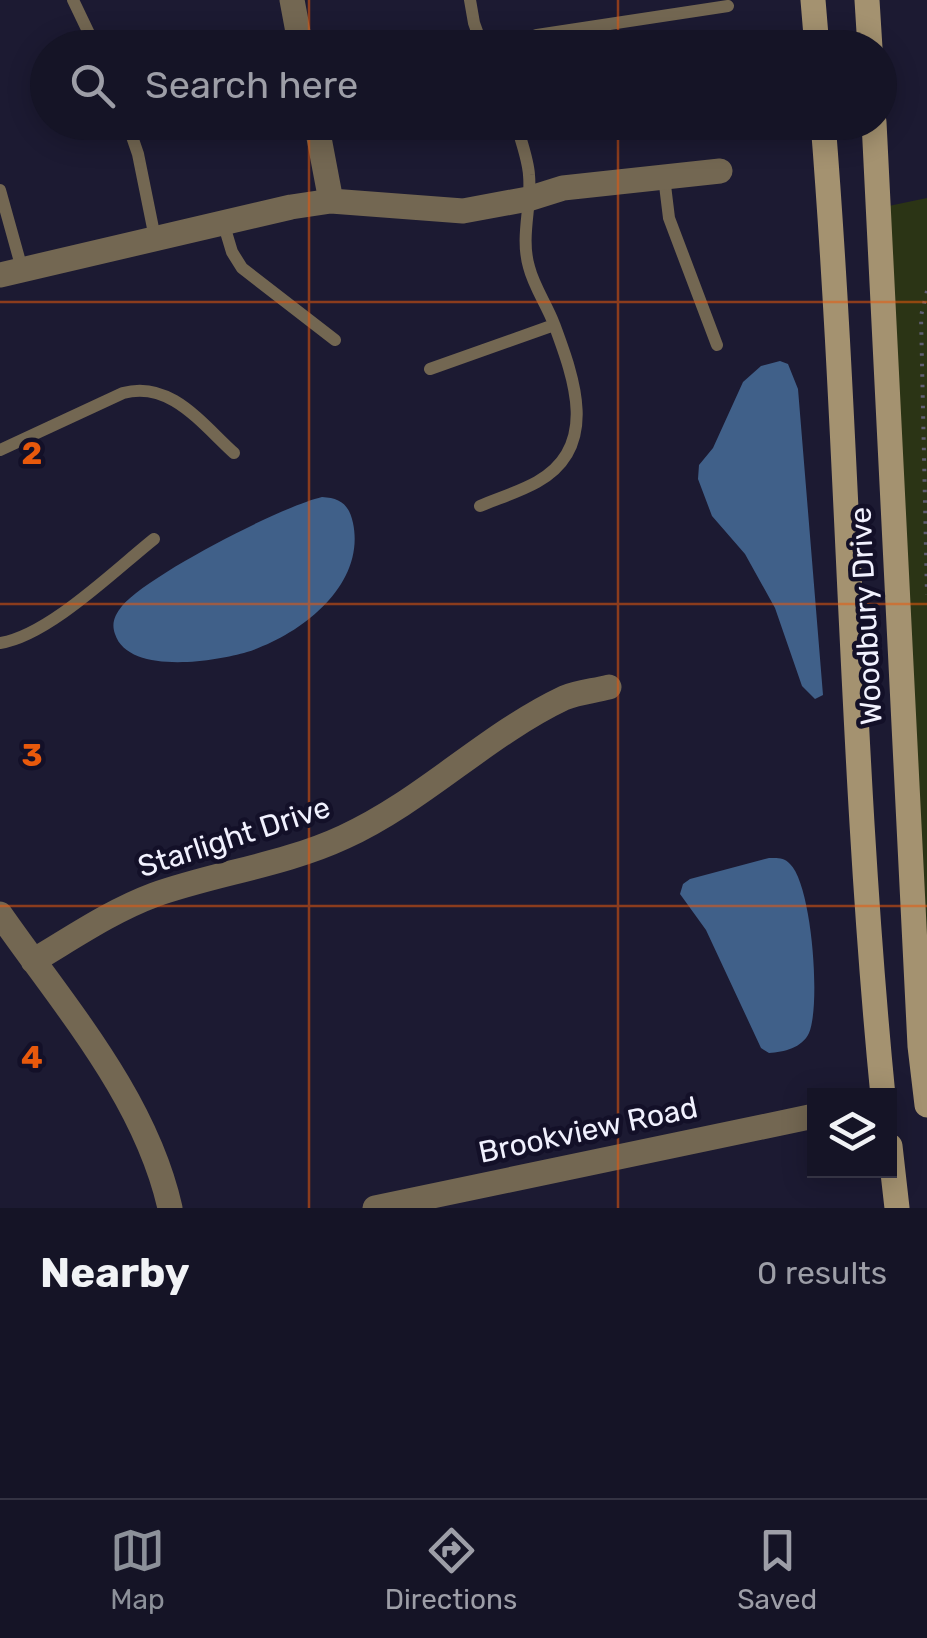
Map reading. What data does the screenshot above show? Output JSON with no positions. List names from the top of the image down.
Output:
{
  "streets": {
    "main road": ["Woodbury Drive"],
    "street": ["Starlight Drive", "Brookview Road"]
  },
  "page": {
    "search": "Search here",
    "heading": ["Nearby", "0 results"],
    "nav": ["Map", "Directions", "Saved"]
  },
  "grid": {
    "rows": ["2", "3", "4"]
  }
}
